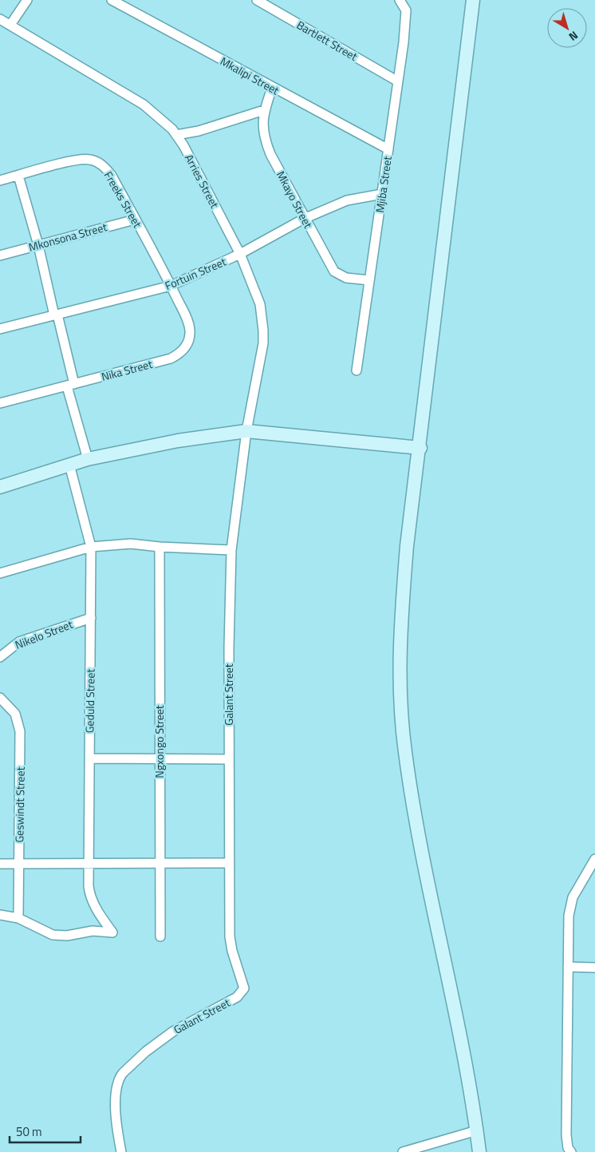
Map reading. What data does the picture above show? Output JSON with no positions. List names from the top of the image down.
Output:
{
  "streets": {
    "street": [
      "Bartlett Street",
      "Mkalipi Street",
      "Arries Street",
      "Mjiba Street",
      "Freeks Street",
      "Mkayo Street",
      "Mkonsona Street",
      "Fortuin Street",
      "Nika Street",
      "Nikelo Street",
      "Galant Street",
      "Geduld Street",
      "Ngxongo Street",
      "Geswindt Street"
    ]
  },
  "crossings": [
    ["Bartlett Street", "Mjiba Street"],
    ["Mkalipi Street", "Mjiba Street"],
    ["Mkalipi Street", "Mkayo Street"],
    ["Arries Street", "Fortuin Street"],
    ["Arries Street", "Galant Street"],
    ["Mjiba Street", "Mkayo Street"],
    ["Mjiba Street", "Fortuin Street"],
    ["Freeks Street", "Mkonsona Street"],
    ["Freeks Street", "Fortuin Street"],
    ["Freeks Street", "Nika Street"],
    ["Mkayo Street", "Fortuin Street"],
    ["Fortuin Street", "Nika Street"],
    ["Nikelo Street", "Geduld Street"],
    ["Geduld Street", "Geswindt Street"]
  ],
  "scale_bar": "50 m",
  "north": "bottom right"
}
